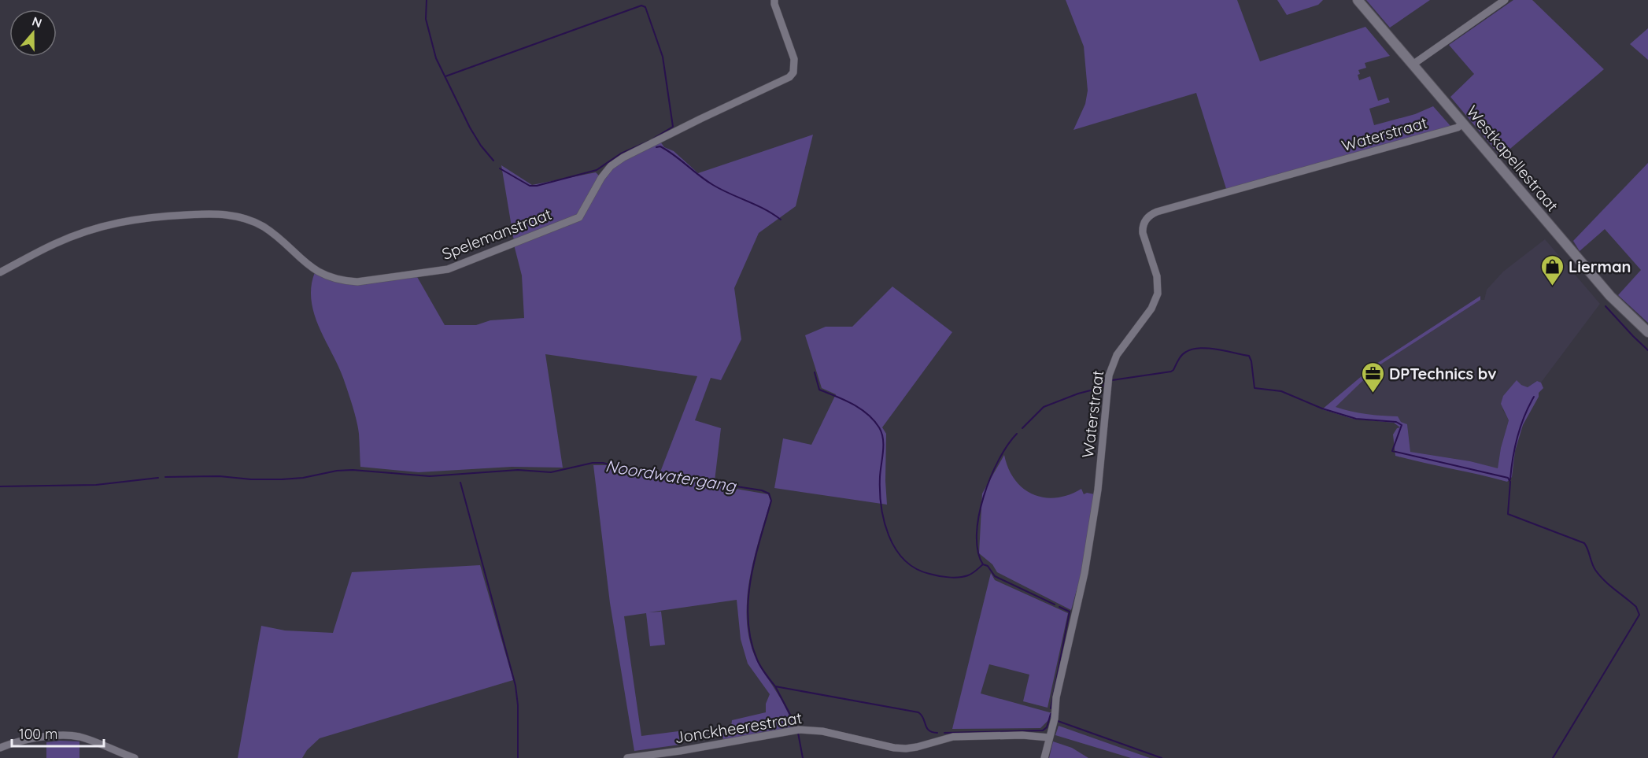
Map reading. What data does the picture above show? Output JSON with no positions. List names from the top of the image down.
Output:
{
  "streets": {
    "street": [
      "Waterstraat",
      "Westkapellestraat",
      "Spelemanstraat",
      "Jonckheerestraat"
    ]
  },
  "crossings": [
    ["Waterstraat", "Westkapellestraat"],
    ["Waterstraat", "Jonckheerestraat"]
  ],
  "water": ["Noordwatergang"],
  "places": {
    "shop": ["Lierman"],
    "office": ["DPTechnics bv"]
  },
  "scale_bar": "100 m",
  "north": "top"
}
